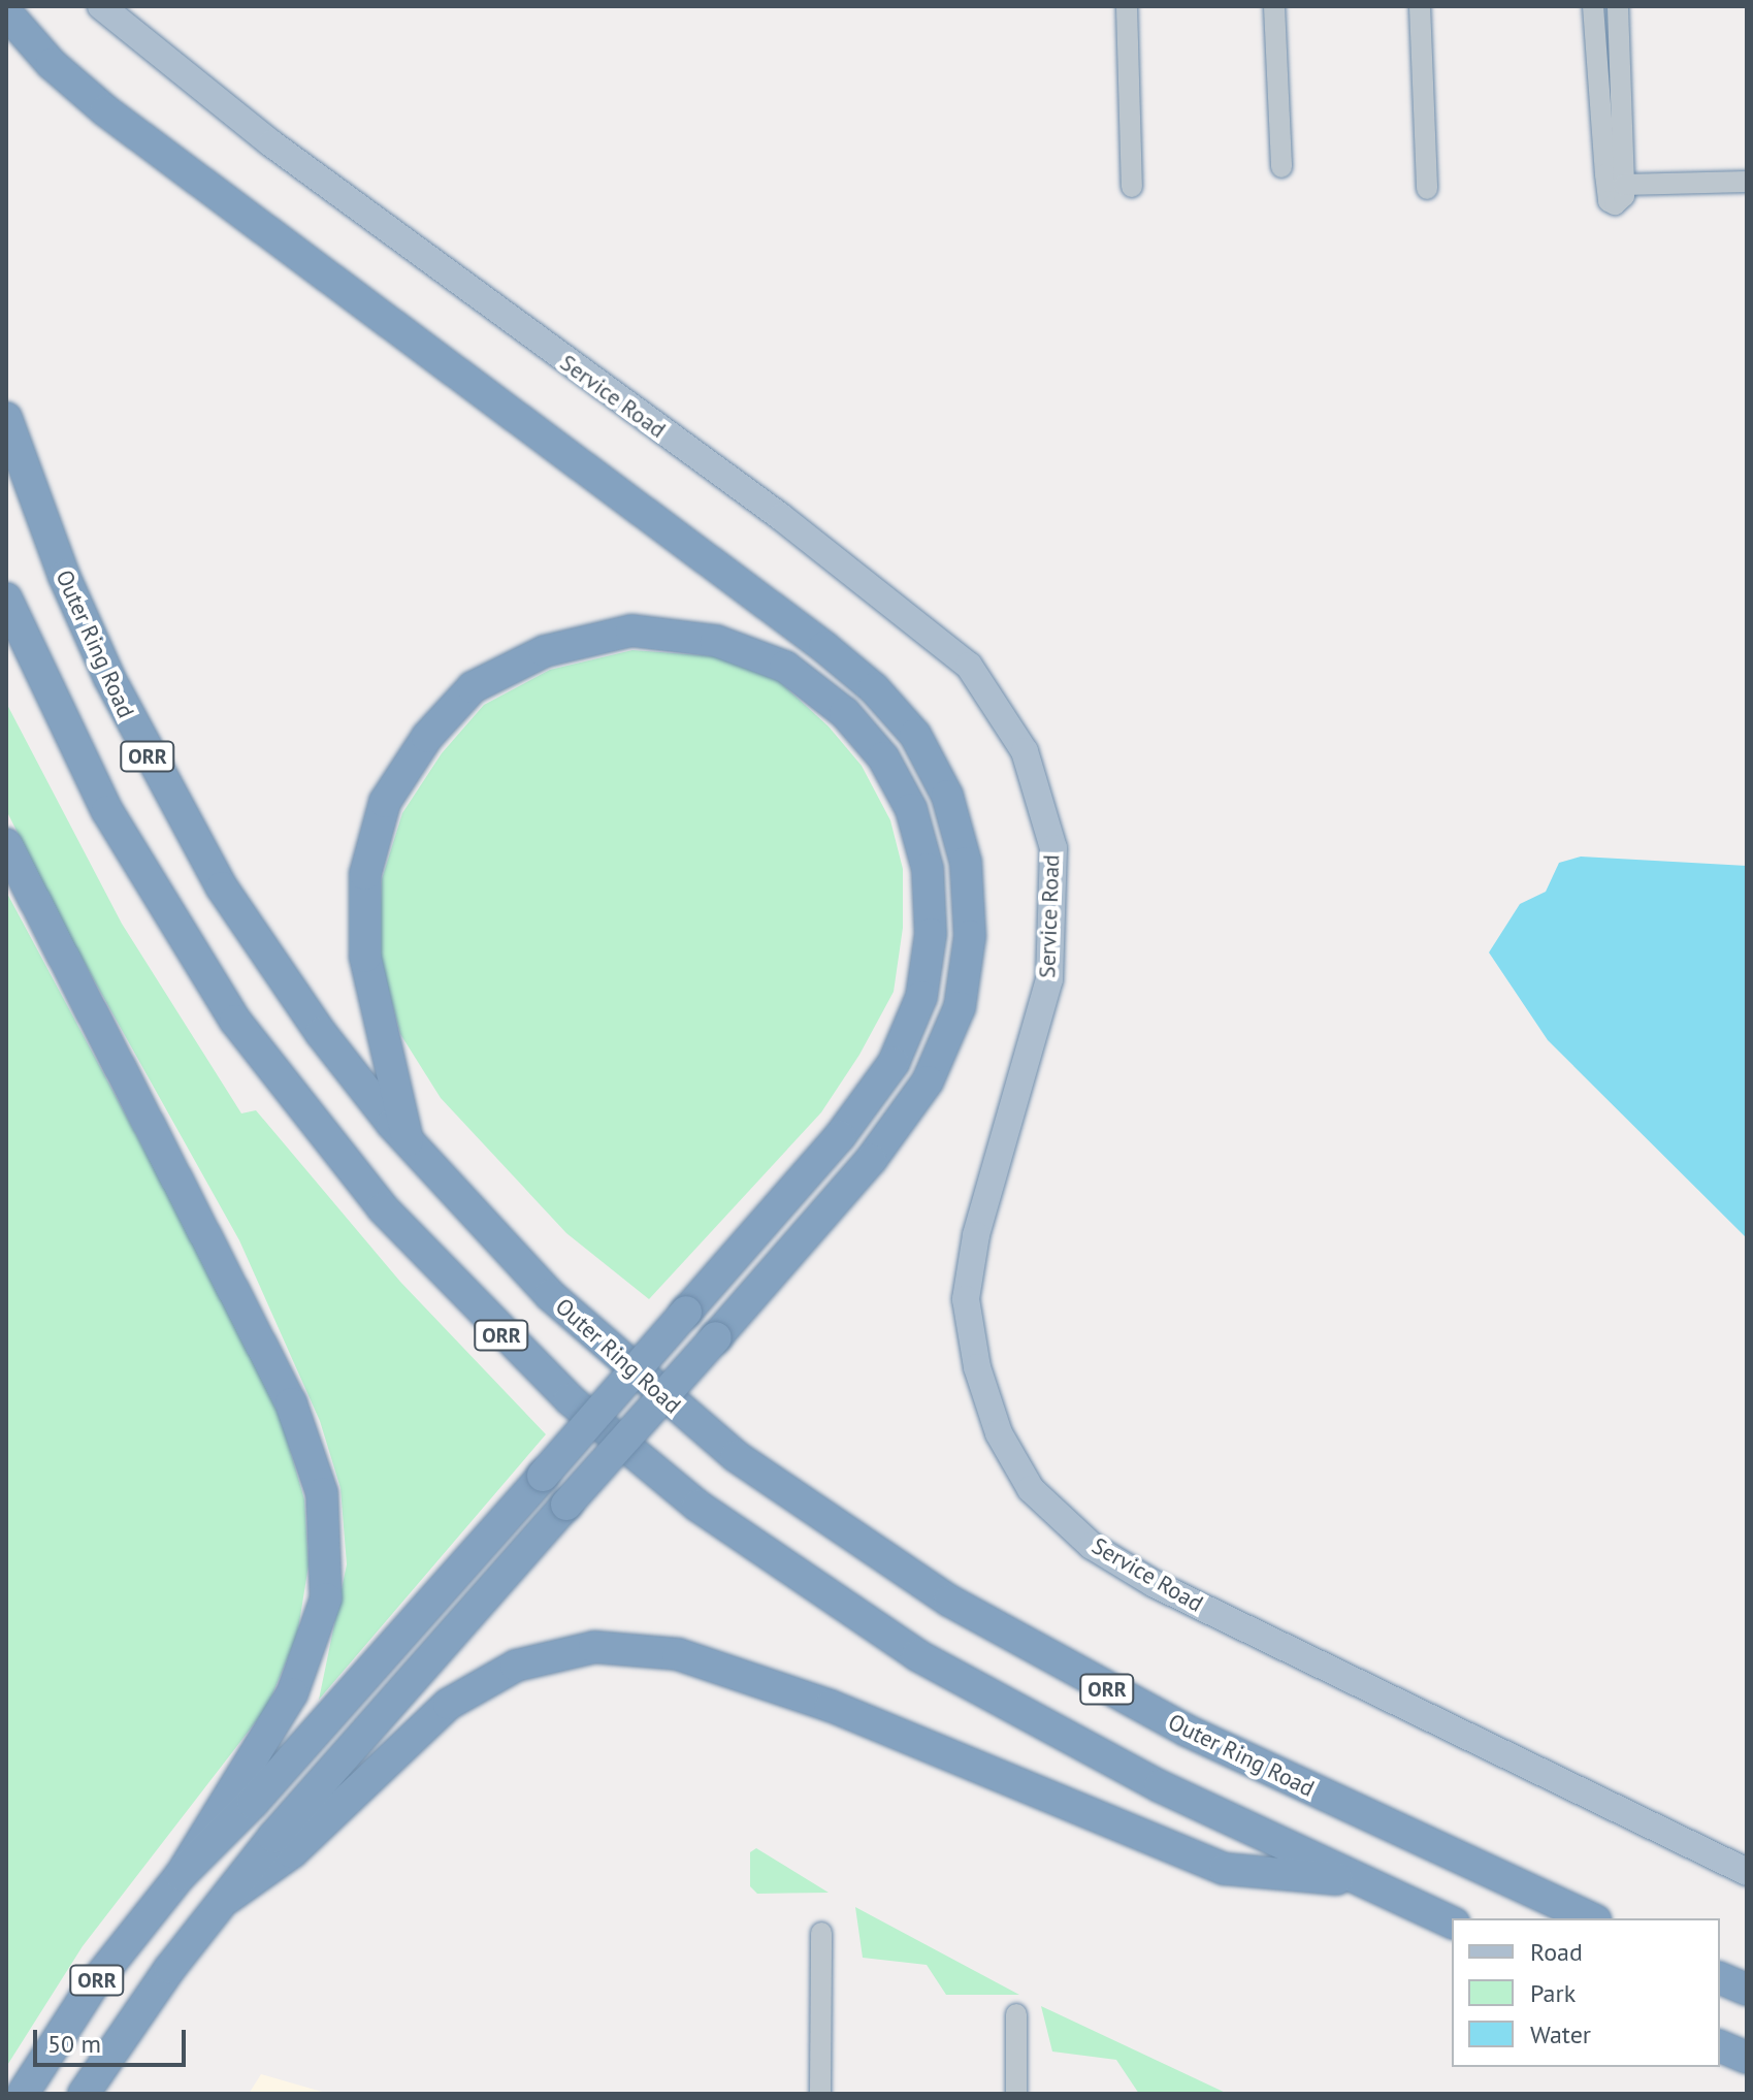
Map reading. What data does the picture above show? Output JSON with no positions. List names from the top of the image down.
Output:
{
  "streets": {
    "highway": ["Outer Ring Road", "ORR"],
    "main road": ["Service Road"]
  },
  "legend": ["Road", "Park", "Water"],
  "scale_bar": "50 m"
}
